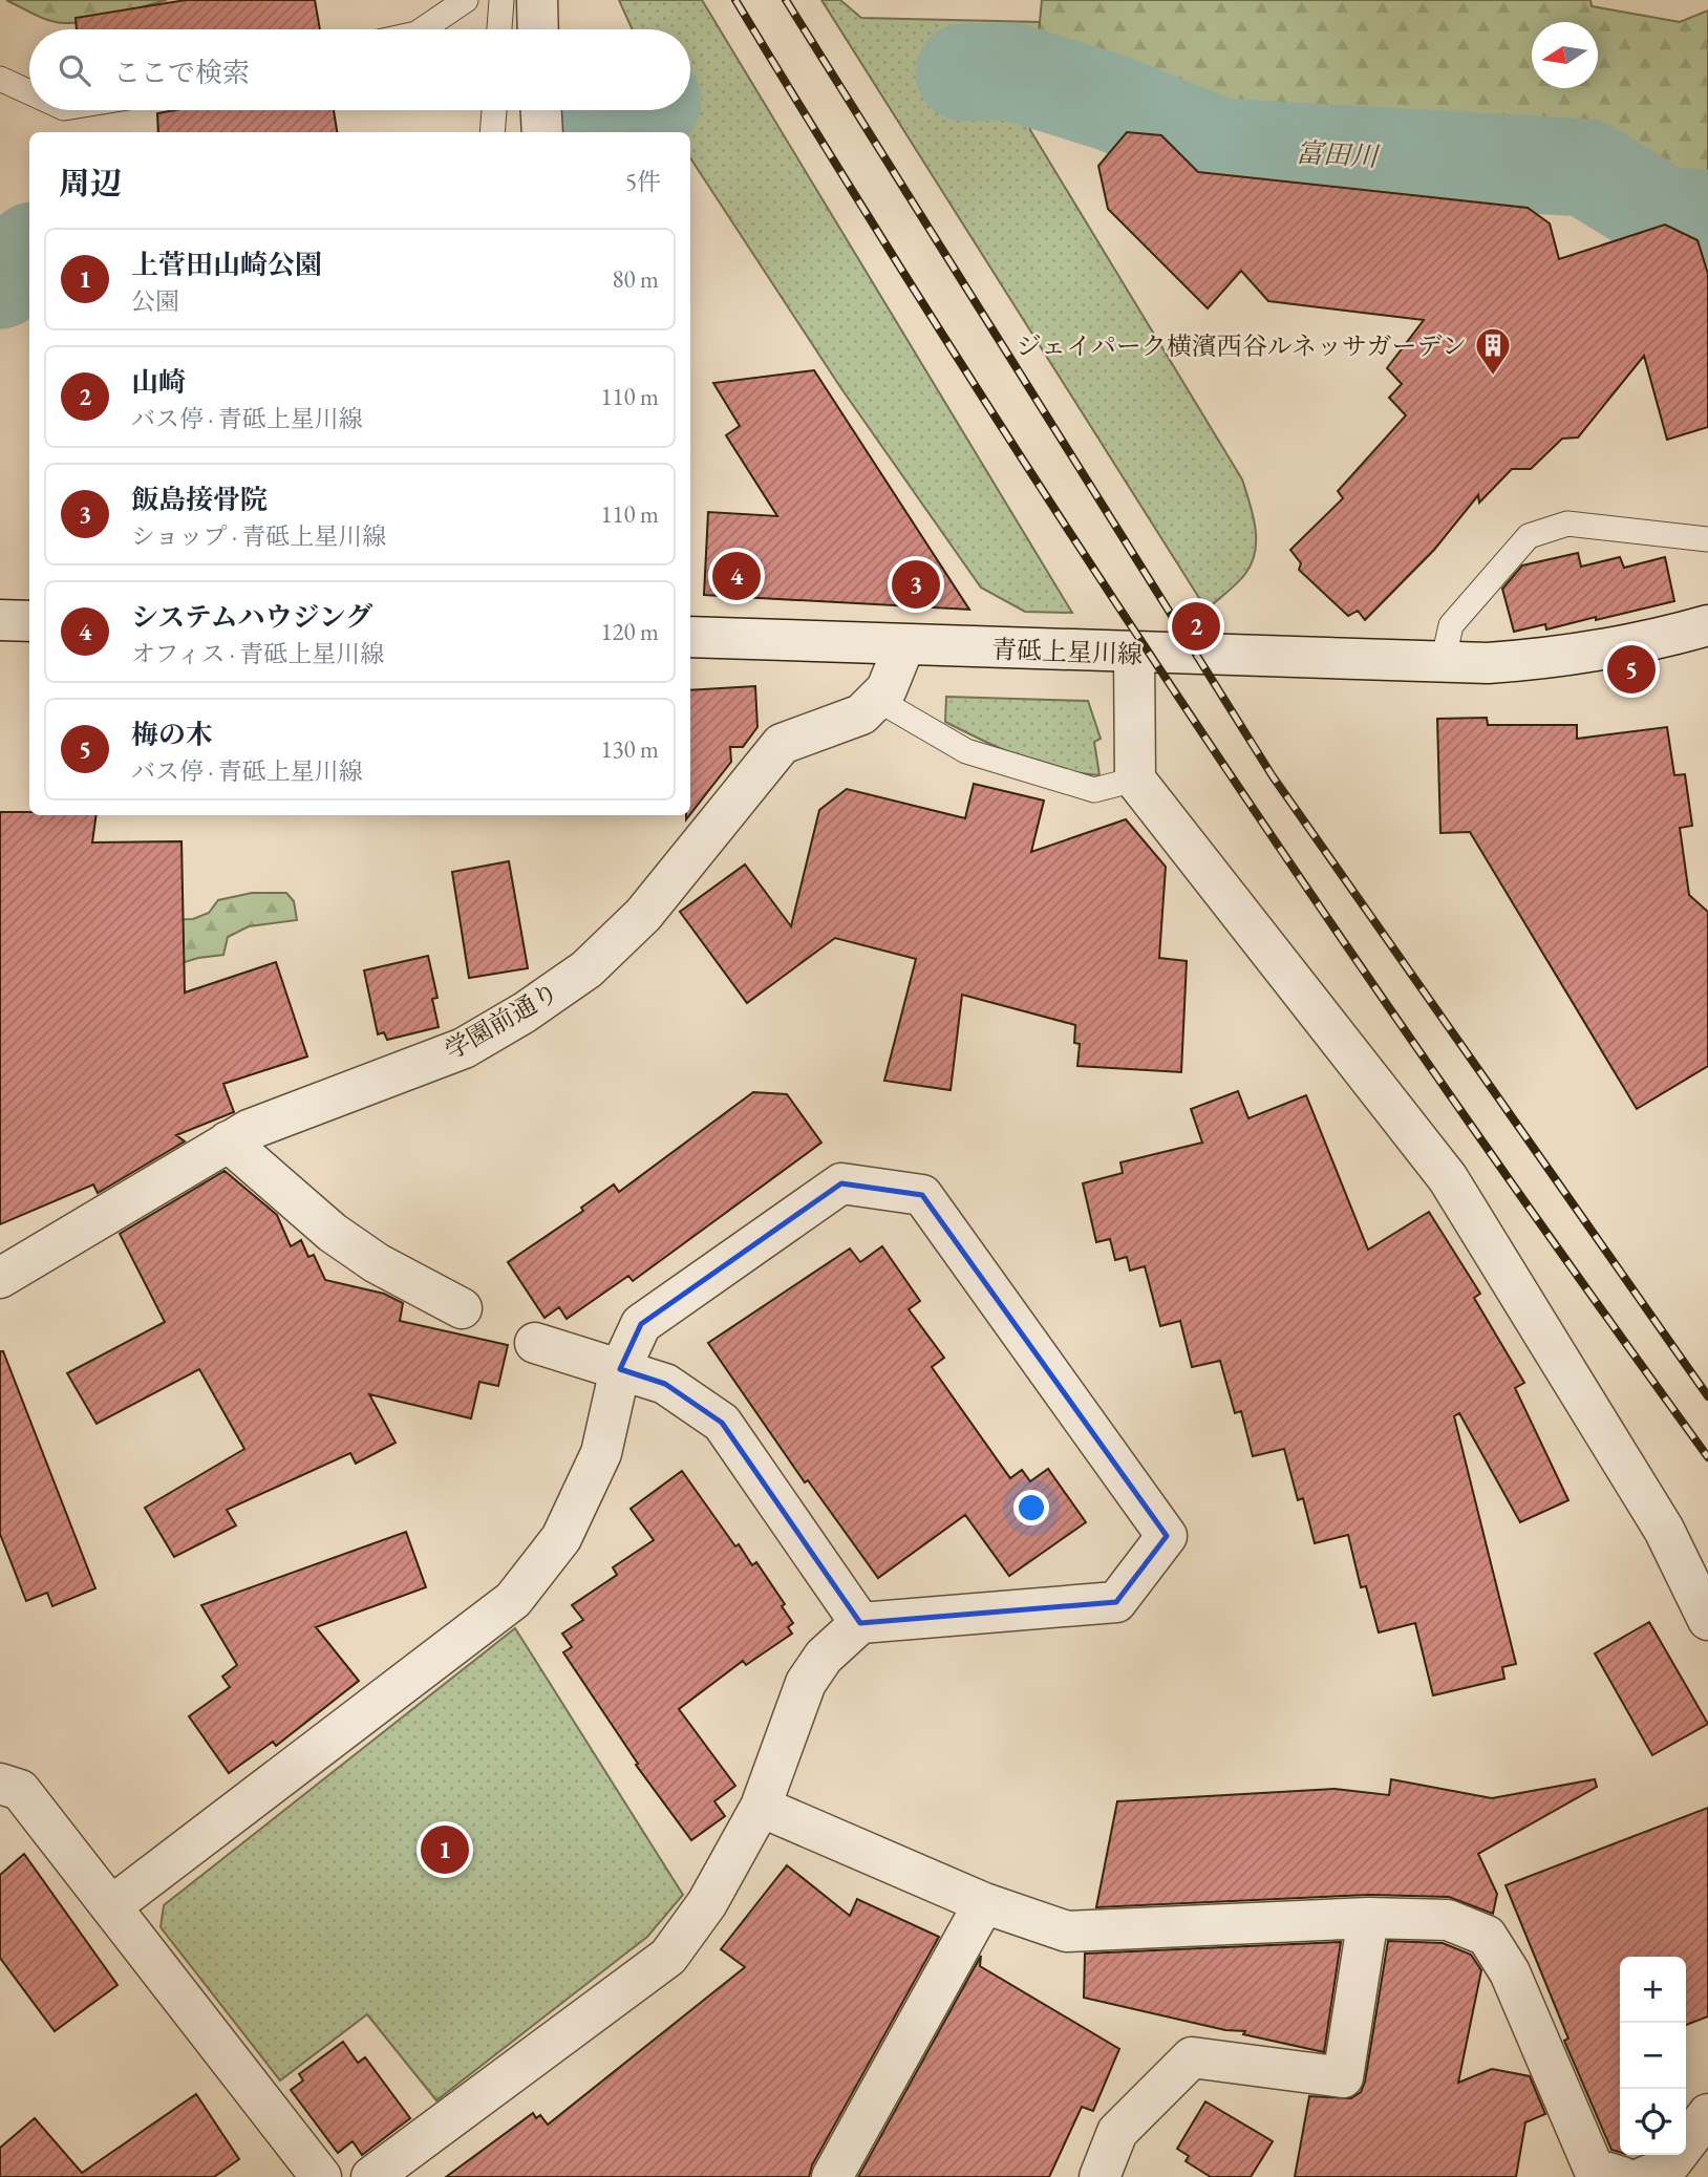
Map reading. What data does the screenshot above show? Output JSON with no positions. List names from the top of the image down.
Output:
{
  "streets": {
    "street": ["青砥上星川線", "学園前通り"]
  },
  "crossings": [
    ["青砥上星川線", "学園前通り"]
  ],
  "water": ["富田川"],
  "places": {
    "building": ["ジェイパーク横濱西谷ルネッサガーデン"]
  },
  "north": "left",
  "page": {
    "search": "ここで検索",
    "heading": ["周辺", "5件"],
    "list": [
      {
        "mark": "1",
        "name": "上菅田山崎公園",
        "note": "公園",
        "value": "80 m"
      },
      {
        "mark": "2",
        "name": "山崎",
        "note": "バス停 · 青砥上星川線",
        "value": "110 m"
      },
      {
        "mark": "3",
        "name": "飯島接骨院",
        "note": "ショップ · 青砥上星川線",
        "value": "110 m"
      },
      {
        "mark": "4",
        "name": "システムハウジング",
        "note": "オフィス · 青砥上星川線",
        "value": "120 m"
      },
      {
        "mark": "5",
        "name": "梅の木",
        "note": "バス停 · 青砥上星川線",
        "value": "130 m"
      }
    ],
    "pins": [
      "4",
      "3",
      "2",
      "5",
      "1"
    ],
    "map_buttons": ["+", "−"]
  }
}
